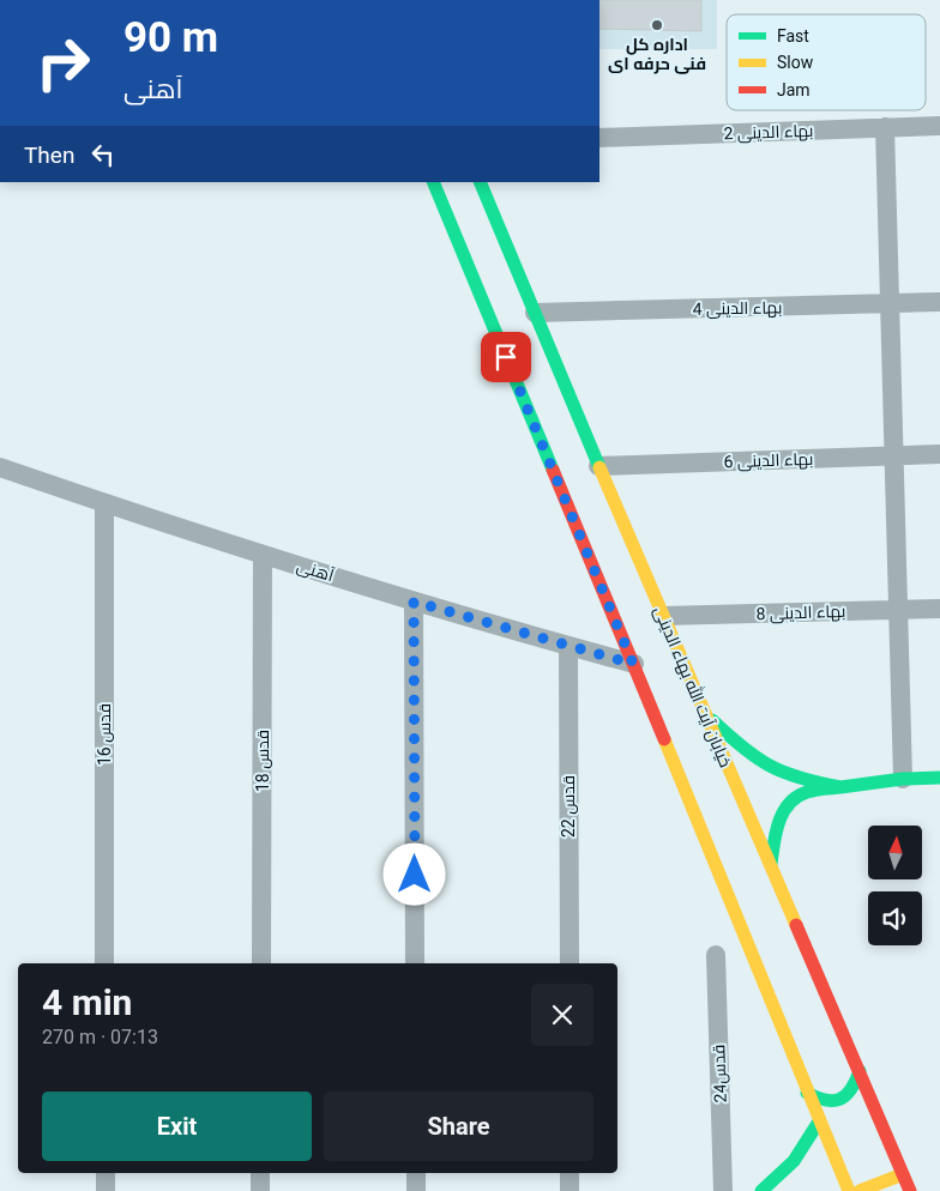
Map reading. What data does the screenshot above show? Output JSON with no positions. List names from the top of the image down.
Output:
{
  "streets": {
    "main road": ["خیابان آیت الله بهاء الدینی"],
    "street": [
      "بهاء الدینی 2",
      "بهاء الدینی 4",
      "بهاء الدینی 6",
      "آهنی",
      "بهاء الدینی 8",
      "قدس 16",
      "قدس 18",
      "قدس 22",
      "قدس24"
    ]
  },
  "crossings": [
    ["بهاء الدینی 4", "خیابان آیت الله بهاء الدینی"],
    ["بهاء الدینی 6", "خیابان آیت الله بهاء الدینی"],
    ["آهنی", "قدس 16"],
    ["آهنی", "قدس 18"],
    ["آهنی", "قدس 22"],
    ["بهاء الدینی 8", "خیابان آیت الله بهاء الدینی"]
  ],
  "places": ["اداره کل فنی حرفه ای"],
  "legend": ["Fast", "Slow", "Jam"],
  "north": "top",
  "page": {
    "turn": ["90 m", "آهنی"],
    "then": "Then",
    "heading": ["4 min", "270 m · 07:13"],
    "buttons": ["Exit", "Share"]
  }
}
